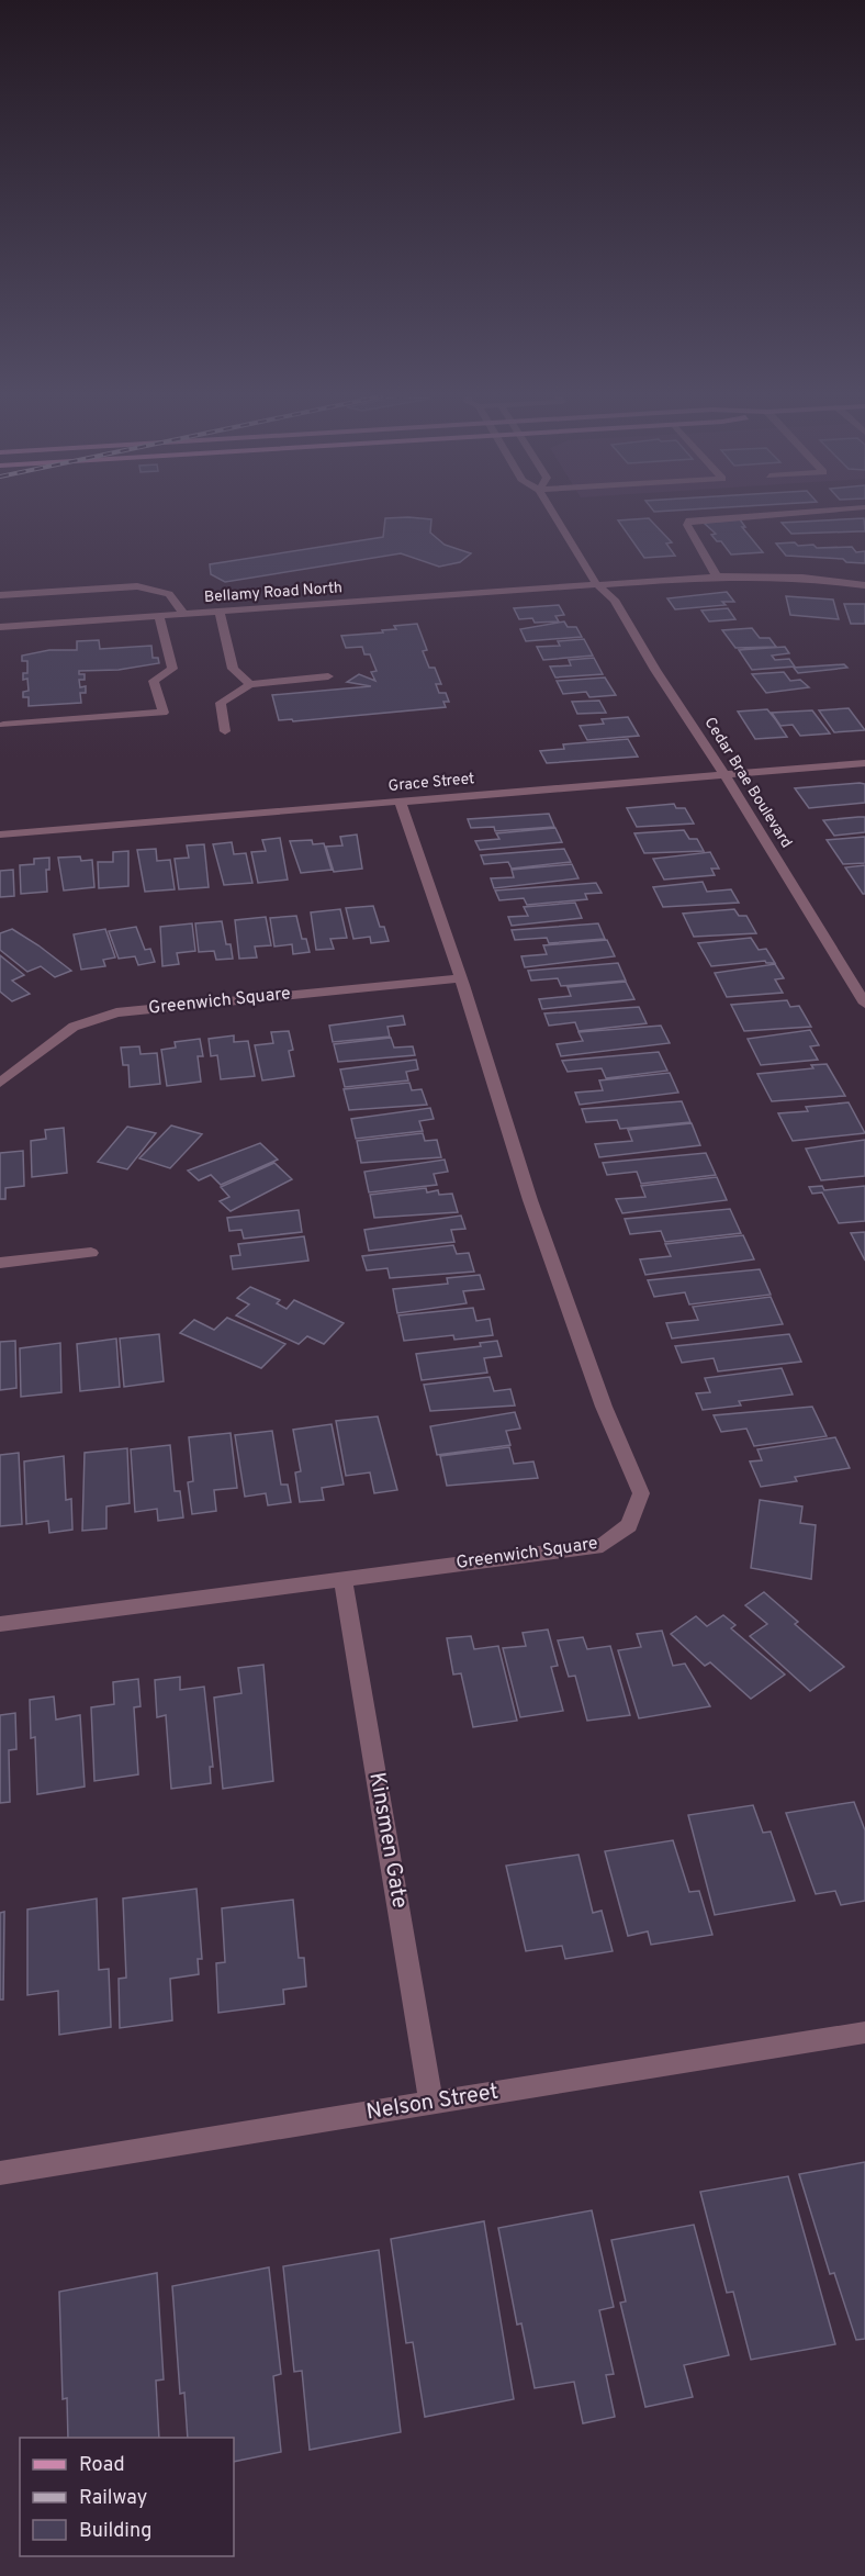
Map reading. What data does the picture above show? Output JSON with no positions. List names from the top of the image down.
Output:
{
  "streets": {
    "street": [
      "Bellamy Road North",
      "Grace Street",
      "Cedar Brae Boulevard",
      "Greenwich Square",
      "Kinsmen Gate",
      "Nelson Street"
    ]
  },
  "crossings": [
    ["Bellamy Road North", "Cedar Brae Boulevard"],
    ["Grace Street", "Cedar Brae Boulevard"],
    ["Grace Street", "Greenwich Square"],
    ["Greenwich Square", "Kinsmen Gate"],
    ["Kinsmen Gate", "Nelson Street"]
  ],
  "legend": ["Road", "Railway", "Building"]
}
